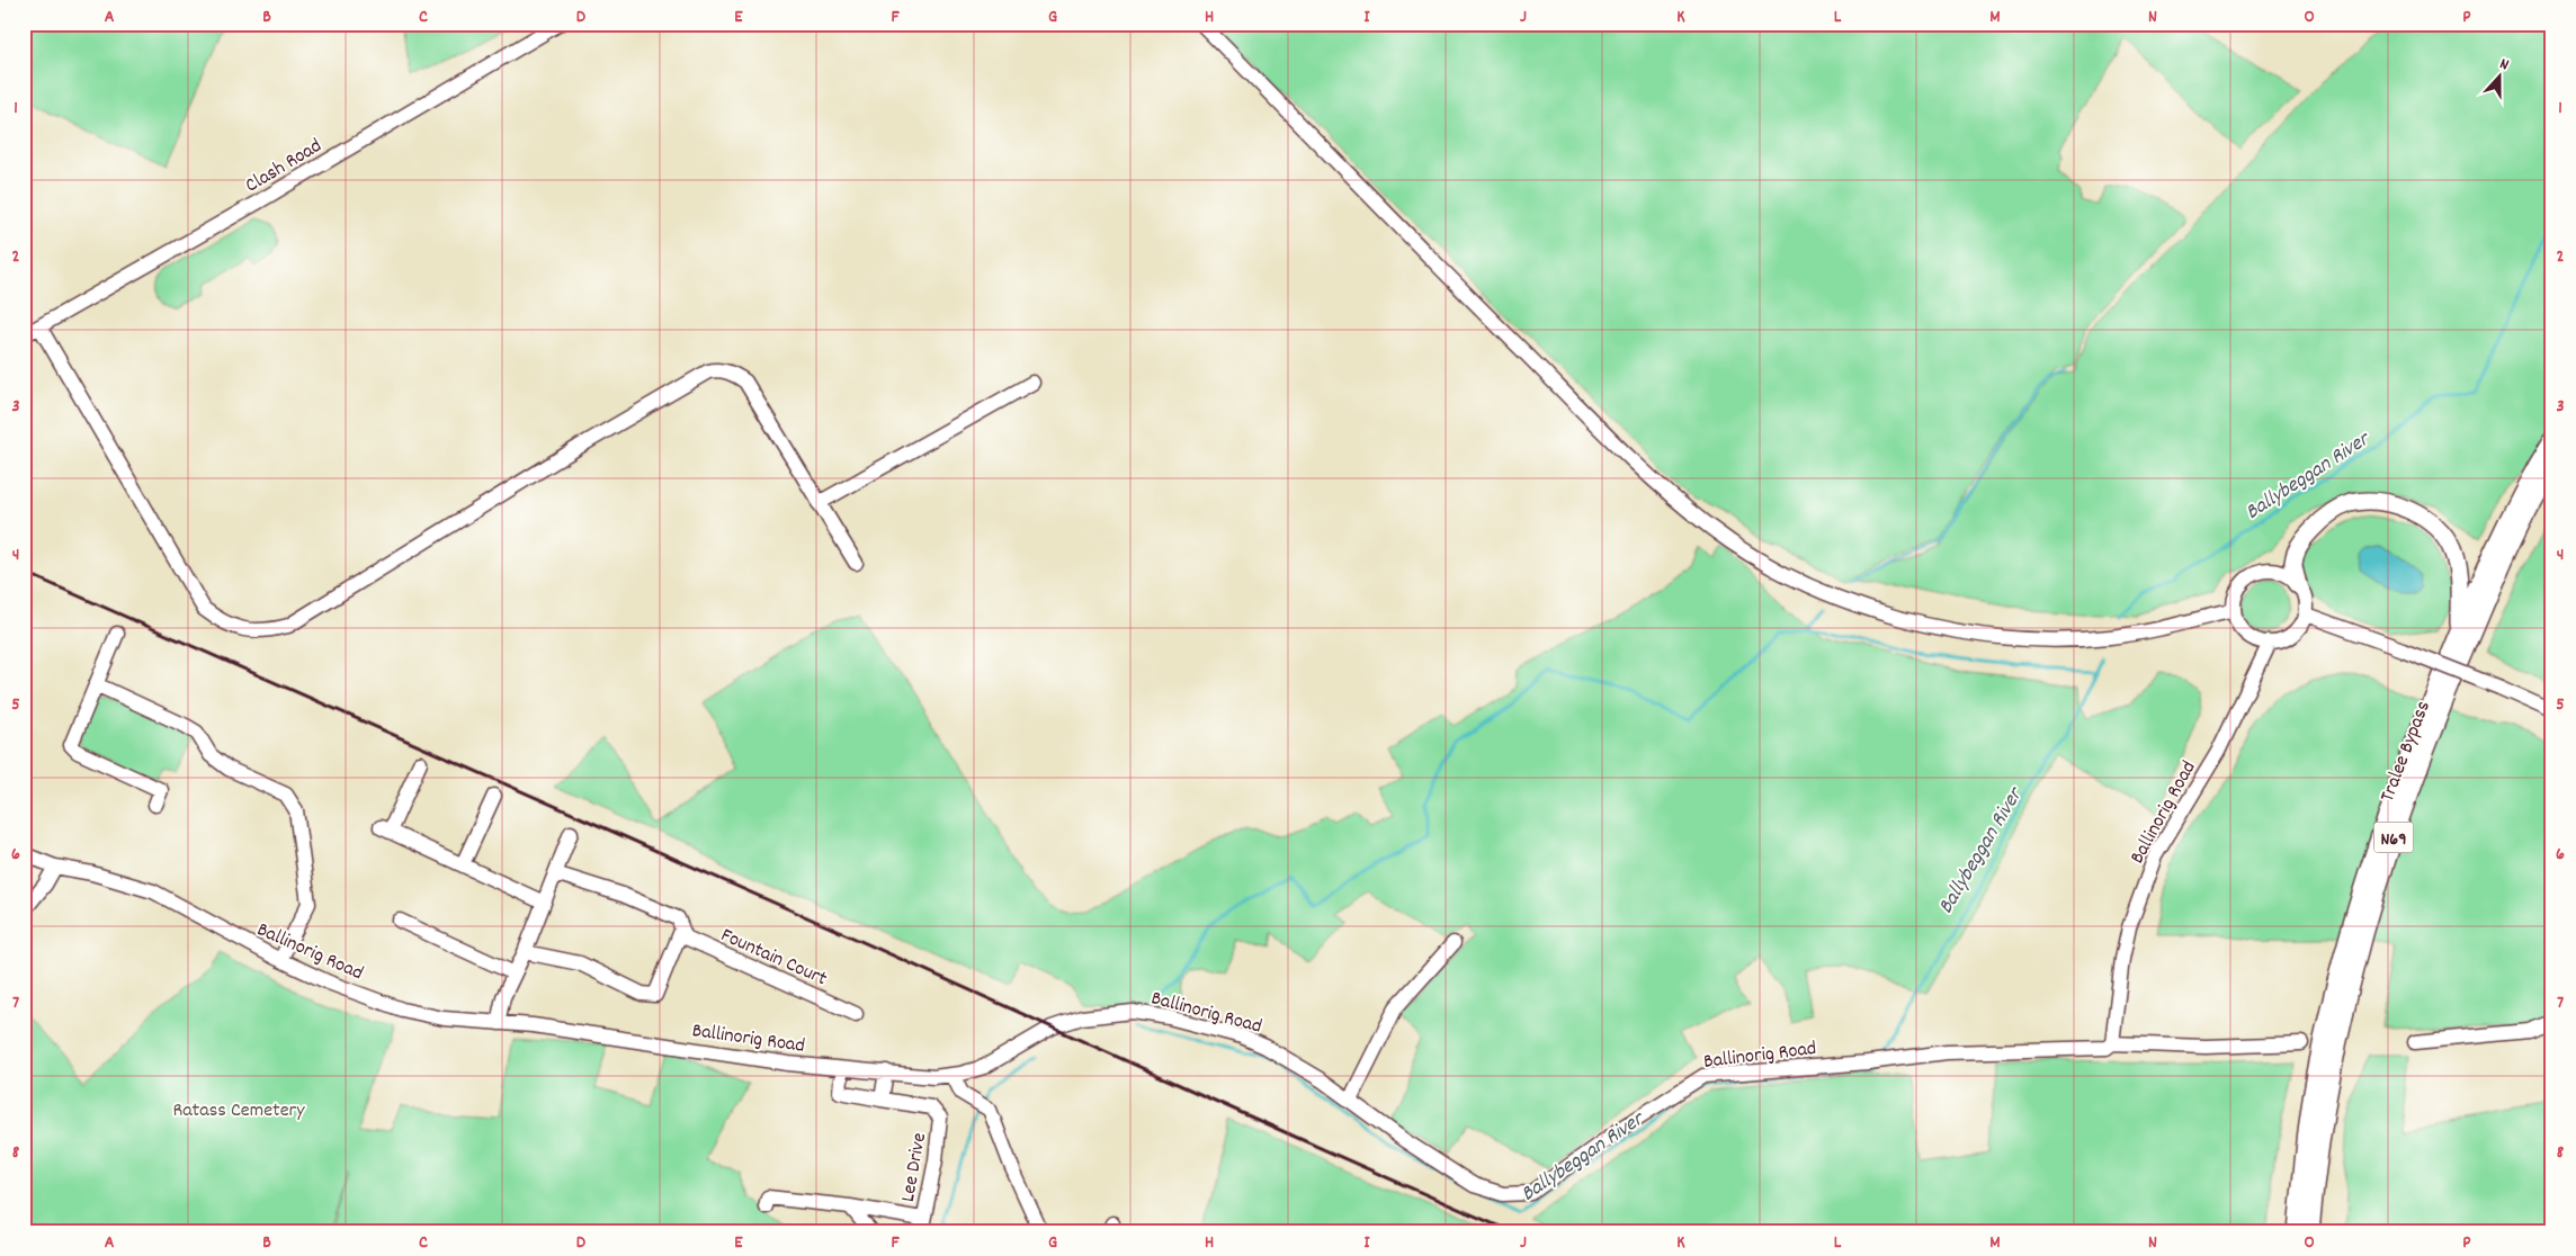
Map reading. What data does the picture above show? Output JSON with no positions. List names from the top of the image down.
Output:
{
  "streets": {
    "main road": ["Tralee Bypass", "N69"],
    "street": [
      "Clash Road",
      "Ballinorig Road",
      "Fountain Court",
      "Lee Drive"
    ]
  },
  "crossings": [
    ["Tralee Bypass", "N69"]
  ],
  "water": ["Ballybeggan River"],
  "parks": ["Ratass Cemetery"],
  "north": "top",
  "grid": {
    "columns": [
      "A",
      "B",
      "C",
      "D",
      "E",
      "F",
      "G",
      "H",
      "I",
      "J",
      "K",
      "L",
      "M",
      "N",
      "O",
      "P"
    ],
    "rows": [
      "1",
      "2",
      "3",
      "4",
      "5",
      "6",
      "7",
      "8"
    ]
  }
}
